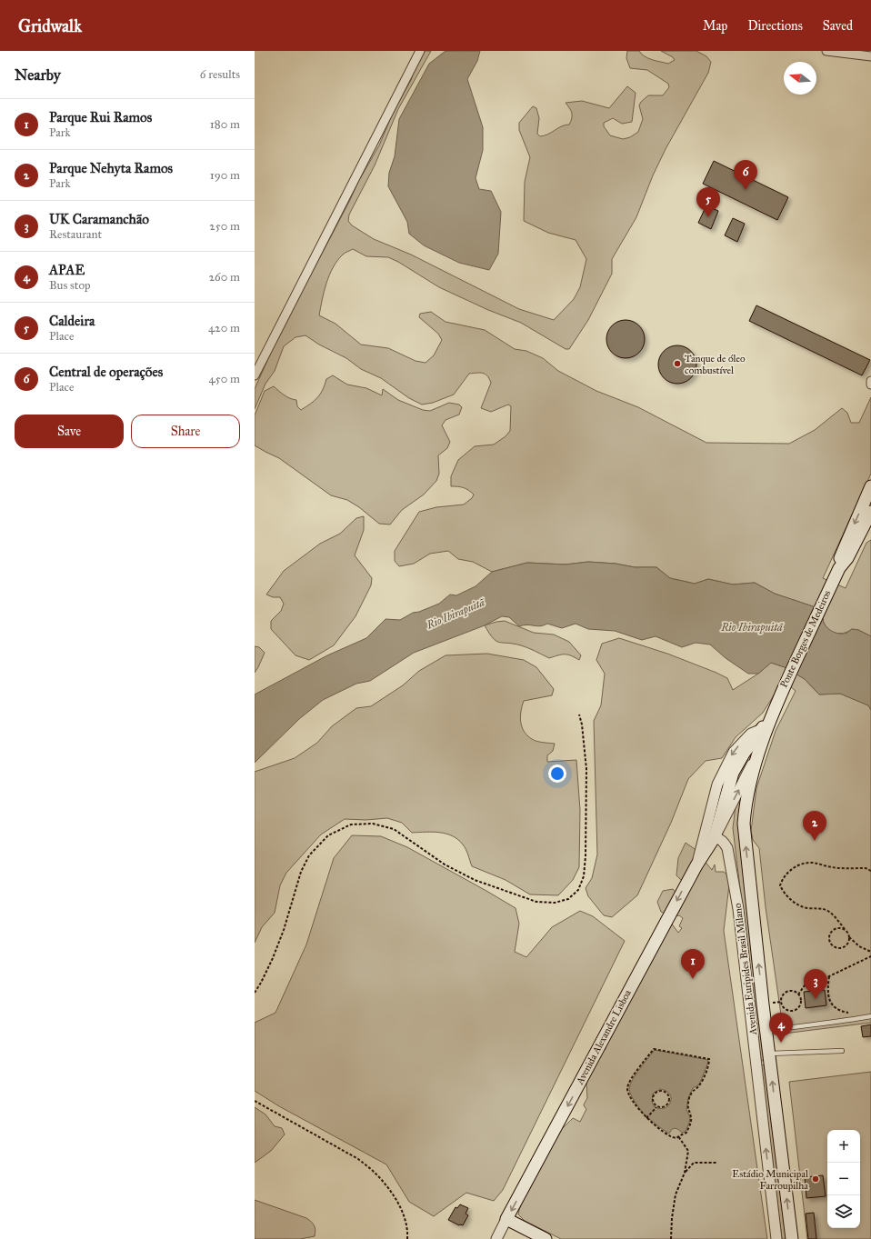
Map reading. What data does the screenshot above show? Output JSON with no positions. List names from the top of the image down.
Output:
{
  "streets": {
    "main road": ["Ponte Borges de Medeiros", "Avenida Euripides Brasil Milano", "Avenida Alexandre Lisboa"]
  },
  "crossings": [
    ["Ponte Borges de Medeiros", "Avenida Euripides Brasil Milano"],
    ["Avenida Euripides Brasil Milano", "Avenida Alexandre Lisboa"]
  ],
  "one_way": ["Avenida Euripides Brasil Milano", "Avenida Alexandre Lisboa"],
  "water": ["Rio Ibirapuitã"],
  "places": ["Tanque de óleo combustível", "Estádio Municipal Farroupilha"],
  "north": "left",
  "page": {
    "header": "Gridwalk",
    "nav": ["Map", "Directions", "Saved"],
    "heading": ["Nearby", "6 results"],
    "list": [
      {
        "mark": "1",
        "name": "Parque Rui Ramos",
        "note": "Park",
        "value": "180 m"
      },
      {
        "mark": "2",
        "name": "Parque Nehyta Ramos",
        "note": "Park",
        "value": "190 m"
      },
      {
        "mark": "3",
        "name": "UK Caramanchão",
        "note": "Restaurant",
        "value": "250 m"
      },
      {
        "mark": "4",
        "name": "APAE",
        "note": "Bus stop",
        "value": "260 m"
      },
      {
        "mark": "5",
        "name": "Caldeira",
        "note": "Place",
        "value": "420 m"
      },
      {
        "mark": "6",
        "name": "Central de operações",
        "note": "Place",
        "value": "450 m"
      }
    ],
    "pins": [
      "6",
      "5",
      "2",
      "1",
      "3",
      "4"
    ],
    "buttons": ["Save", "Share"],
    "map_buttons": ["+", "−"]
  }
}
